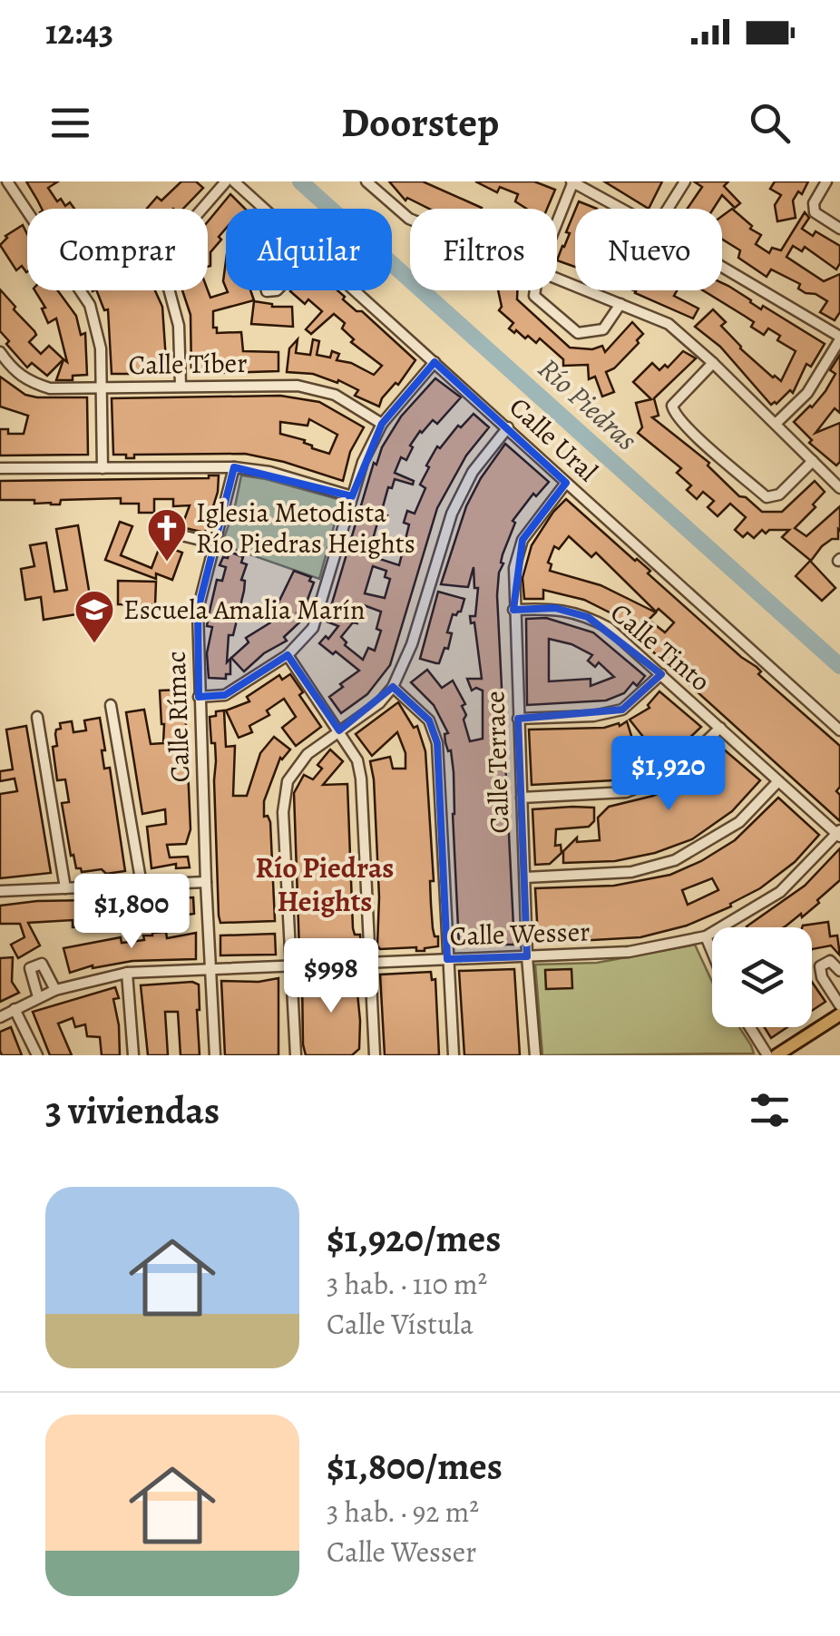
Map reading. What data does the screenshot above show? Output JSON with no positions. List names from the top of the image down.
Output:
{
  "streets": {
    "street": [
      "Calle Tíber",
      "Calle Ural",
      "Calle Tinto",
      "Calle Rímac",
      "Calle Terrace",
      "Calle Wesser"
    ]
  },
  "crossings": [
    ["Calle Ural", "Calle Terrace"],
    ["Calle Tinto", "Calle Terrace"],
    ["Calle Tinto", "Calle Wesser"],
    ["Calle Rímac", "Calle Wesser"],
    ["Calle Terrace", "Calle Wesser"]
  ],
  "districts": ["Río Piedras Heights"],
  "water": ["Río Piedras"],
  "places": {
    "church": ["Iglesia Metodista Río Piedras Heights"],
    "school or university": ["Escuela Amalia Marín"]
  },
  "page": {
    "status": "12:43",
    "header": "Doorstep",
    "chip": [
      "Comprar",
      "Alquilar",
      "Filtros",
      "Nuevo"
    ],
    "price": ["$1,920", "$1,800", "$998"],
    "heading": "3 viviendas",
    "list": [
      {
        "name": "$1,920/mes",
        "note": "3 hab. · 110 m² · Calle Vístula"
      },
      {
        "name": "$1,800/mes",
        "note": "3 hab. · 92 m² · Calle Wesser"
      }
    ]
  }
}
